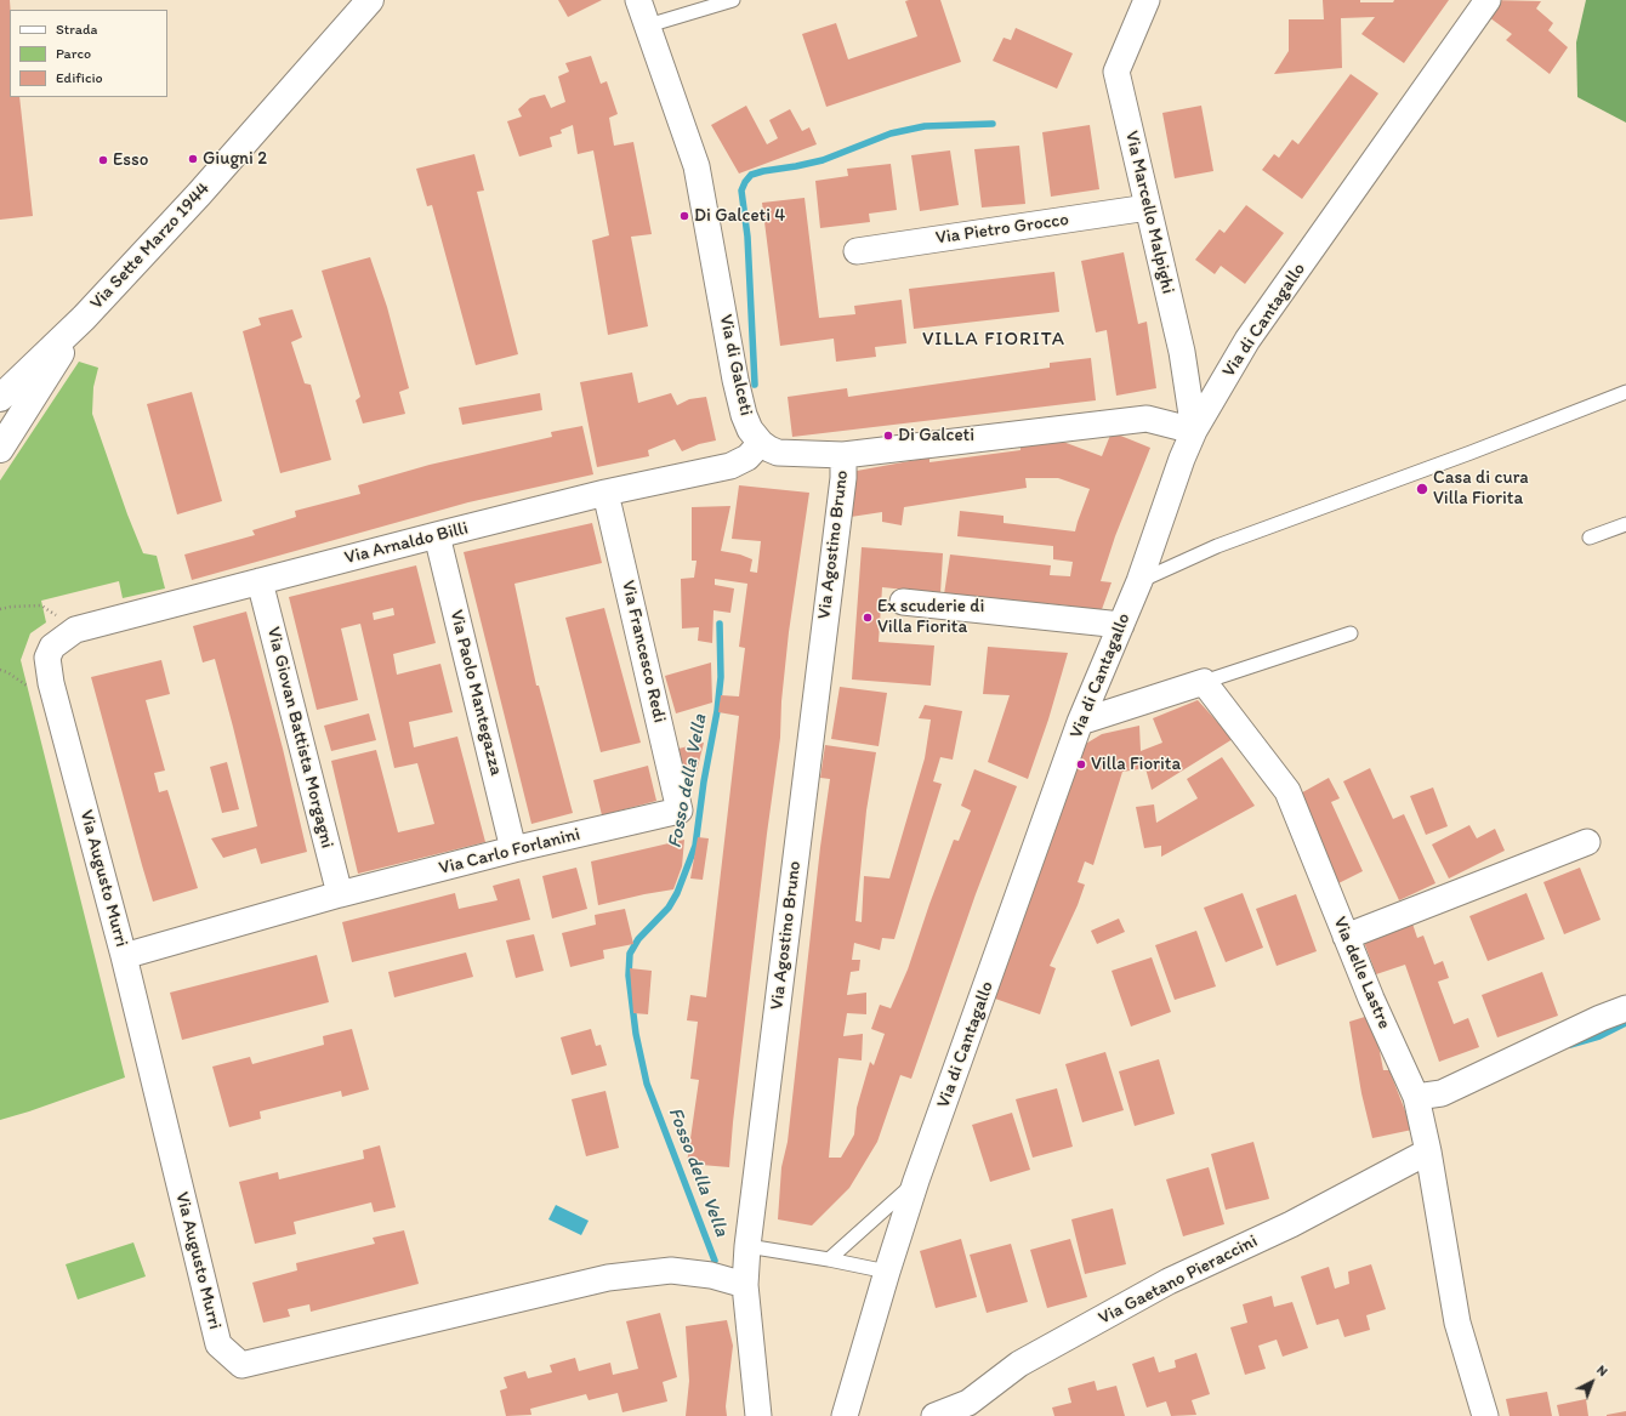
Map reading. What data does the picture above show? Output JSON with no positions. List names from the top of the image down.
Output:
{
  "streets": {
    "street": [
      "Via Marcello Malpighi",
      "Via Pietro Grocco",
      "Via Sette Marzo 1944",
      "Via di Cantagallo",
      "Via di Galceti",
      "Via Arnaldo Billi",
      "Via Agostino Bruno",
      "Via Francesco Redi",
      "Via Paolo Mantegazza",
      "Via Giovan Battista Morgagni",
      "Via Carlo Forlanini",
      "Via Augusto Murri",
      "Via delle Lastre",
      "Via Gaetano Pieraccini"
    ]
  },
  "crossings": [
    ["Via Marcello Malpighi", "Via Pietro Grocco"],
    ["Via Marcello Malpighi", "Via di Cantagallo"],
    ["Via di Galceti", "Via Arnaldo Billi"],
    ["Via Arnaldo Billi", "Via Francesco Redi"],
    ["Via Arnaldo Billi", "Via Paolo Mantegazza"],
    ["Via Arnaldo Billi", "Via Giovan Battista Morgagni"],
    ["Via Arnaldo Billi", "Via Augusto Murri"],
    ["Via Agostino Bruno", "Via Augusto Murri"],
    ["Via Francesco Redi", "Via Carlo Forlanini"],
    ["Via Paolo Mantegazza", "Via Carlo Forlanini"],
    ["Via Giovan Battista Morgagni", "Via Carlo Forlanini"],
    ["Via Carlo Forlanini", "Via Augusto Murri"],
    ["Via delle Lastre", "Via Gaetano Pieraccini"]
  ],
  "districts": ["VILLA FIORITA"],
  "water": ["Fosso della Vella"],
  "places": [
    "Giugni 2",
    "Esso",
    "Di Galceti 4",
    "Di Galceti",
    "Casa di cura Villa Fiorita",
    "Ex scuderie di Villa Fiorita",
    "Villa Fiorita"
  ],
  "legend": ["Strada", "Parco", "Edificio"],
  "north": "top right"
}
